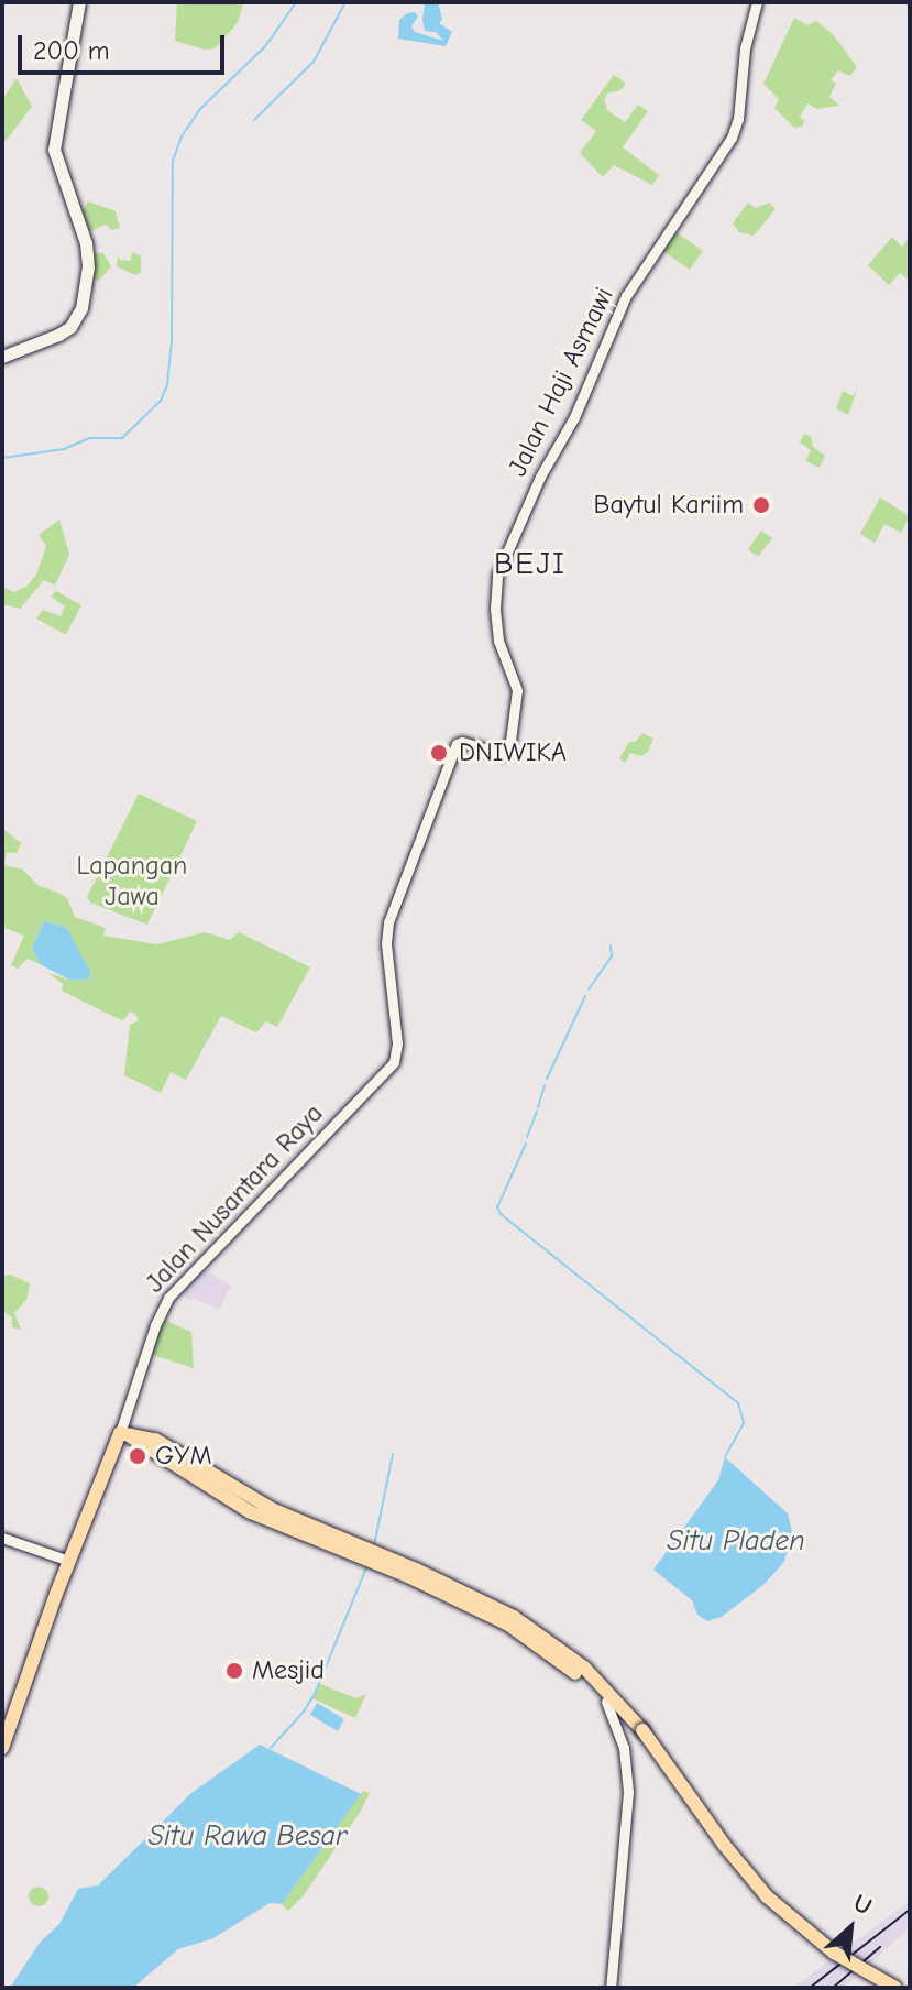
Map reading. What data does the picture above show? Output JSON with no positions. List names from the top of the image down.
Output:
{
  "streets": {
    "highway": ["Jalan Nusantara Raya"],
    "street": ["Jalan Haji Asmawi"]
  },
  "crossings": [
    ["Jalan Haji Asmawi", "Jalan Nusantara Raya"]
  ],
  "districts": ["BEJI"],
  "water": ["Situ Pladen", "Situ Rawa Besar"],
  "parks": ["Lapangan Jawa"],
  "places": [
    "Baytul Kariim",
    "DNIWIKA",
    "GYM",
    "Mesjid"
  ],
  "scale_bar": "200 m",
  "north": "top right"
}
